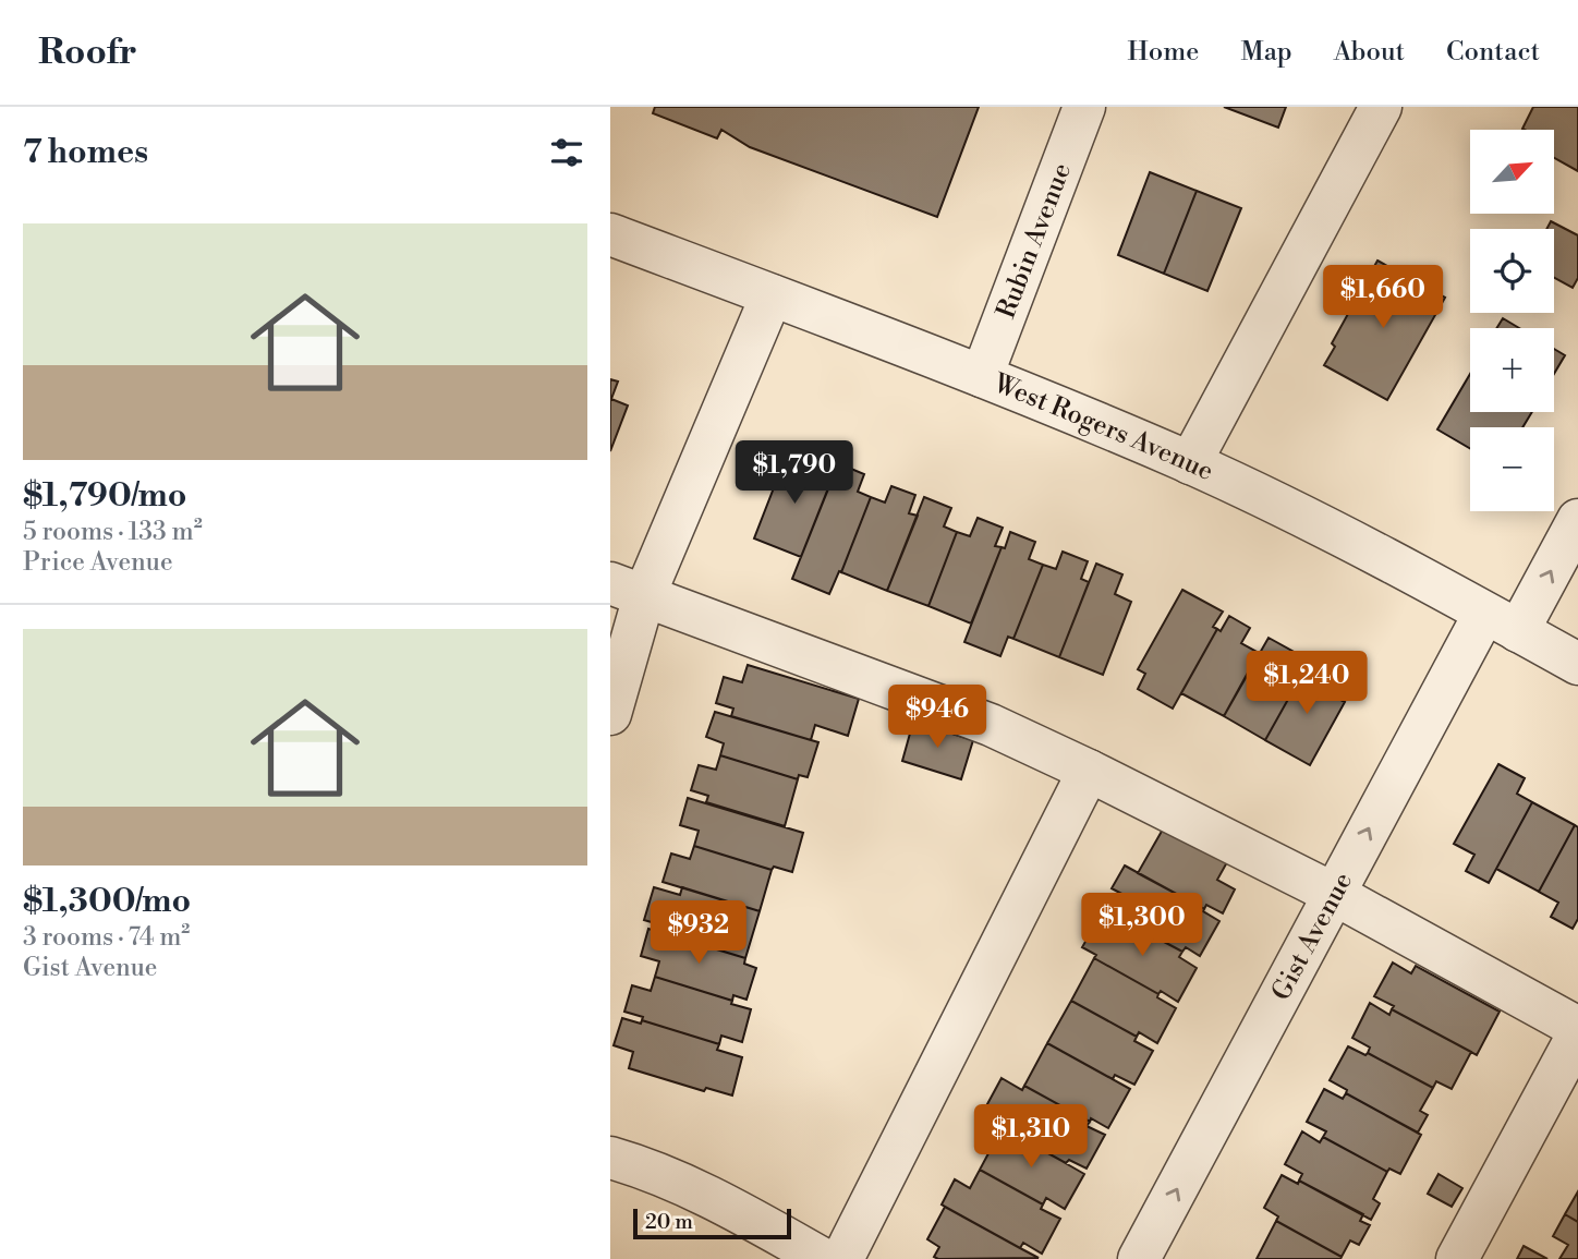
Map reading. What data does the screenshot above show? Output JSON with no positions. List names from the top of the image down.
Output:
{
  "streets": {
    "street": ["Rubin Avenue", "West Rogers Avenue", "Gist Avenue"]
  },
  "crossings": [
    ["Rubin Avenue", "West Rogers Avenue"],
    ["West Rogers Avenue", "Gist Avenue"]
  ],
  "scale_bar": "20 m",
  "north": "top right",
  "page": {
    "header": "Roofr",
    "nav": [
      "Home",
      "Map",
      "About",
      "Contact"
    ],
    "heading": "7 homes",
    "map_buttons": ["+", "−"],
    "list": [
      {
        "name": "$1,790/mo",
        "note": "5 rooms · 133 m² · Price Avenue"
      },
      {
        "name": "$1,300/mo",
        "note": "3 rooms · 74 m² · Gist Avenue"
      }
    ],
    "price": [
      "$1,660",
      "$1,790",
      "$1,240",
      "$946",
      "$1,300",
      "$932",
      "$1,310"
    ],
    "scale": "20 m"
  }
}
